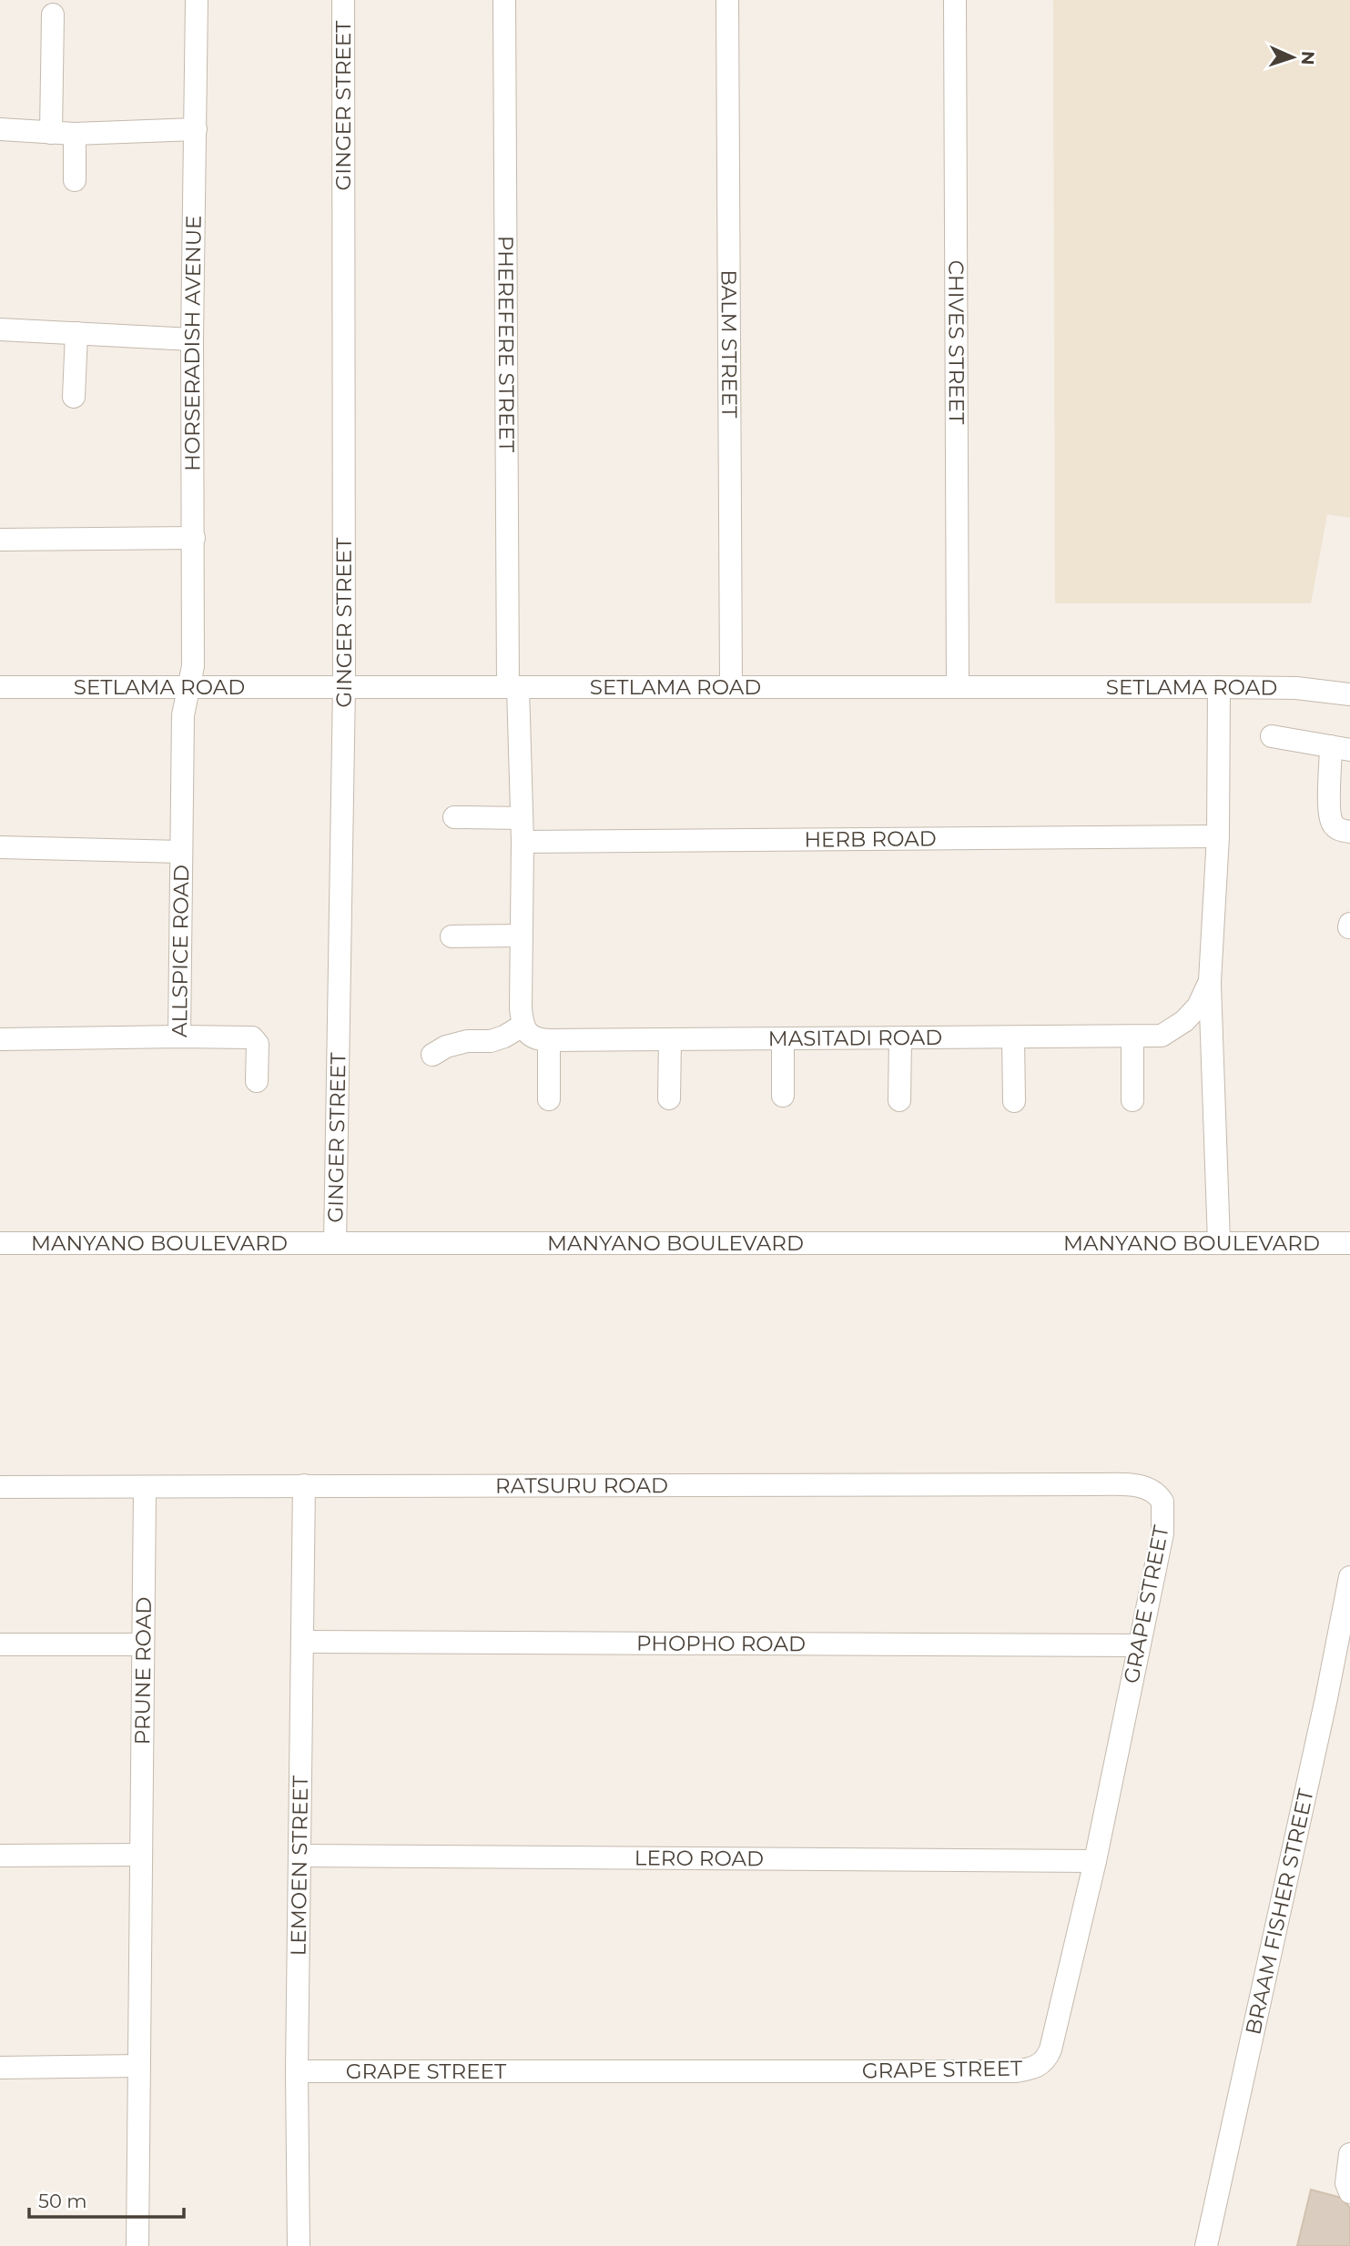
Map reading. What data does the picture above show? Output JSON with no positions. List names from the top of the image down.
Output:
{
  "streets": {
    "street": [
      "GINGER STREET",
      "HORSERADISH AVENUE",
      "BALM STREET",
      "CHIVES STREET",
      "PHEREFERE STREET",
      "SETLAMA ROAD",
      "HERB ROAD",
      "ALLSPICE ROAD",
      "MASITADI ROAD",
      "MANYANO BOULEVARD",
      "RATSURU ROAD",
      "GRAPE STREET",
      "PHOPHO ROAD",
      "PRUNE ROAD",
      "LERO ROAD",
      "LEMOEN STREET",
      "BRAAM FISHER STREET"
    ]
  },
  "crossings": [
    ["GINGER STREET", "SETLAMA ROAD"],
    ["GINGER STREET", "MANYANO BOULEVARD"],
    ["HORSERADISH AVENUE", "SETLAMA ROAD"],
    ["HORSERADISH AVENUE", "ALLSPICE ROAD"],
    ["BALM STREET", "SETLAMA ROAD"],
    ["CHIVES STREET", "SETLAMA ROAD"],
    ["PHEREFERE STREET", "SETLAMA ROAD"],
    ["SETLAMA ROAD", "ALLSPICE ROAD"],
    ["SETLAMA ROAD", "MASITADI ROAD"],
    ["HERB ROAD", "MASITADI ROAD"],
    ["RATSURU ROAD", "GRAPE STREET"],
    ["RATSURU ROAD", "PRUNE ROAD"],
    ["RATSURU ROAD", "LEMOEN STREET"],
    ["GRAPE STREET", "PHOPHO ROAD"],
    ["GRAPE STREET", "LERO ROAD"],
    ["GRAPE STREET", "LEMOEN STREET"],
    ["PHOPHO ROAD", "LEMOEN STREET"],
    ["LERO ROAD", "LEMOEN STREET"]
  ],
  "scale_bar": "50 m",
  "north": "right"
}
